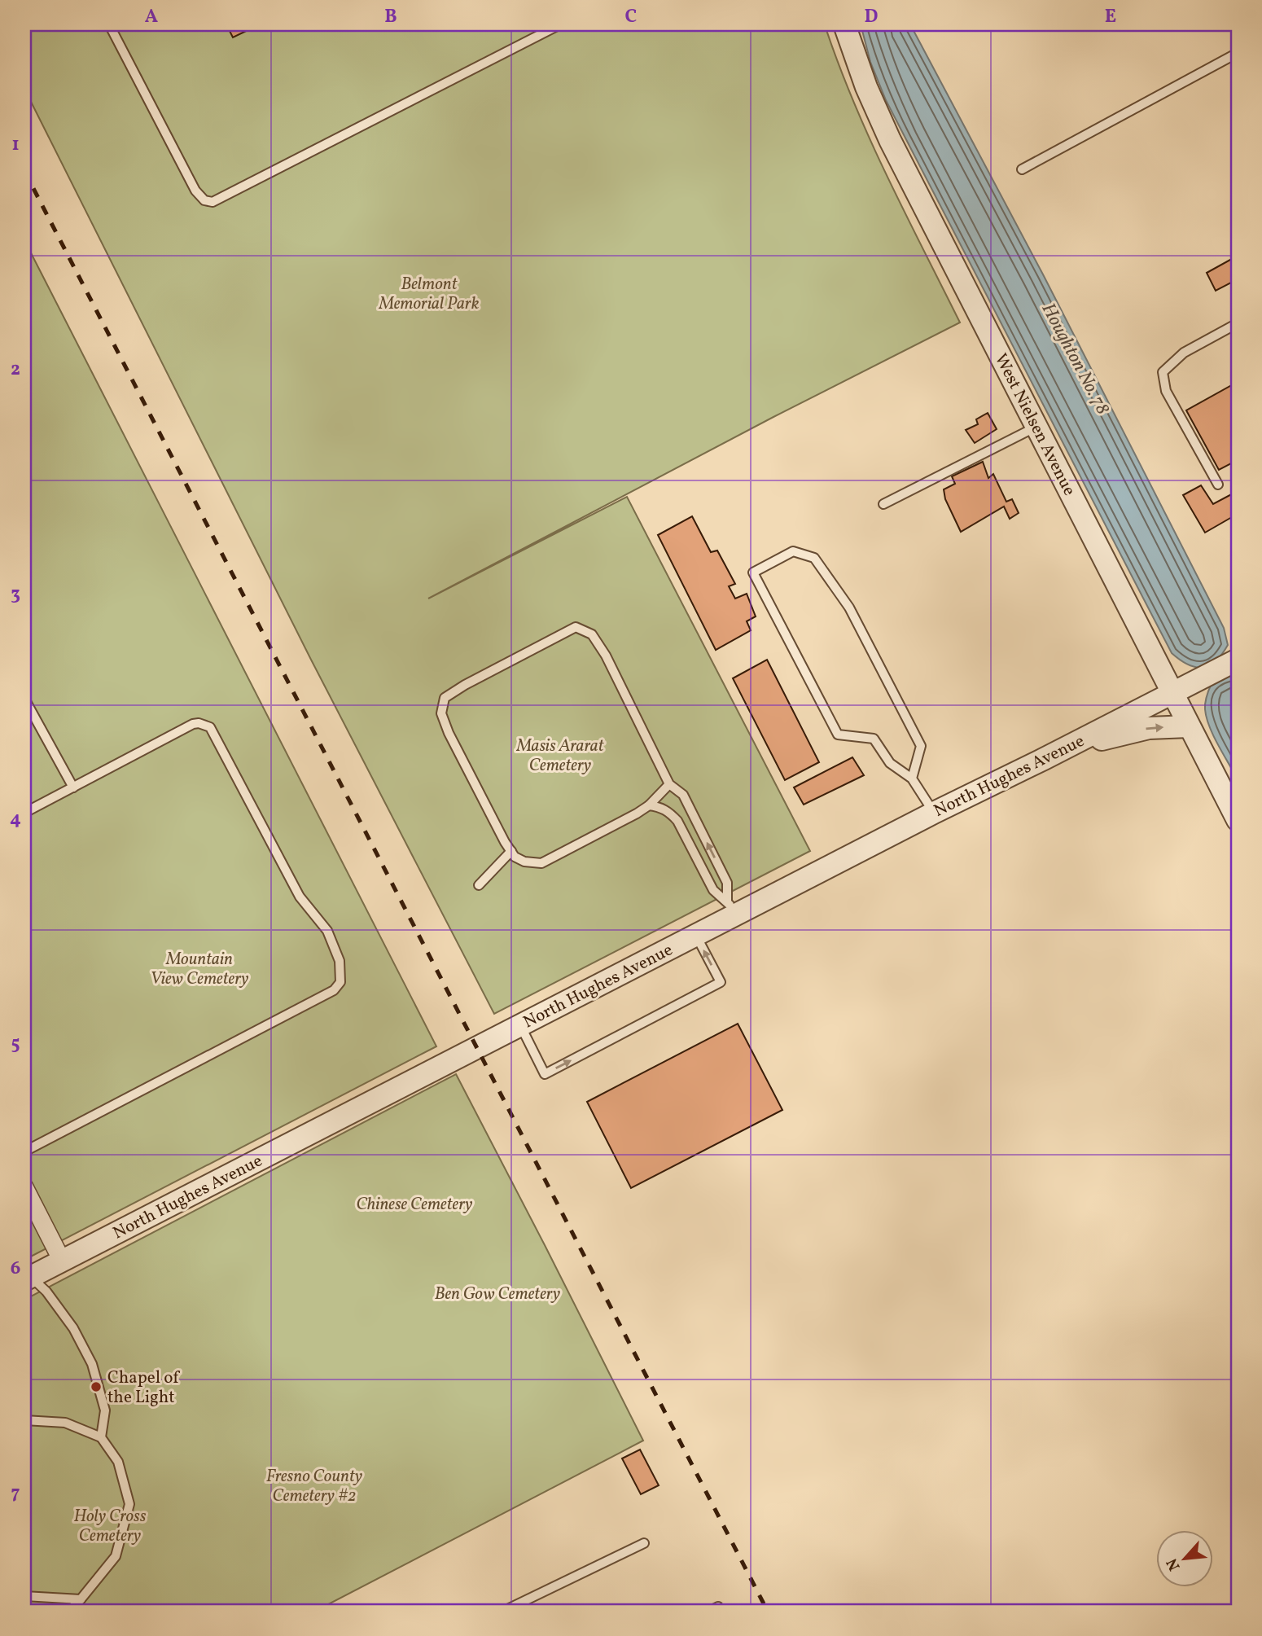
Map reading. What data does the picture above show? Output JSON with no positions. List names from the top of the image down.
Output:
{
  "streets": {
    "street": ["West Nielsen Avenue", "North Hughes Avenue"]
  },
  "crossings": [
    ["West Nielsen Avenue", "North Hughes Avenue"]
  ],
  "water": ["Houghton No. 78"],
  "parks": [
    "Belmont Memorial Park",
    "Masis Ararat Cemetery",
    "Mountain View Cemetery",
    "Chinese Cemetery",
    "Ben Gow Cemetery",
    "Fresno County Cemetery #2",
    "Holy Cross Cemetery"
  ],
  "places": ["Chapel of the Light"],
  "north": "bottom left",
  "grid": {
    "columns": [
      "A",
      "B",
      "C",
      "D",
      "E"
    ],
    "rows": [
      "1",
      "2",
      "3",
      "4",
      "5",
      "6",
      "7"
    ]
  }
}
